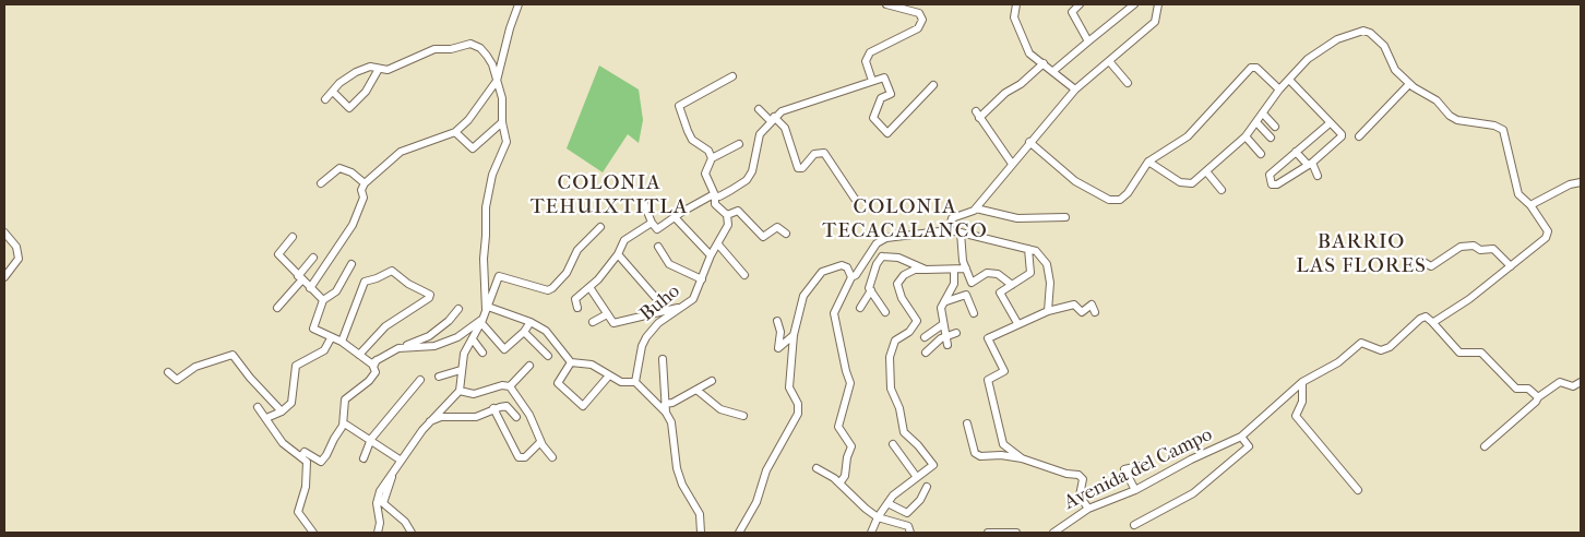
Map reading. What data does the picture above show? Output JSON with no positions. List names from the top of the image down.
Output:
{
  "streets": {
    "street": ["Buho", "Avenida del Campo"]
  },
  "districts": ["COLONIA TEHUIXTITLA", "COLONIA TECACALANCO", "BARRIO LAS FLORES"]
}
